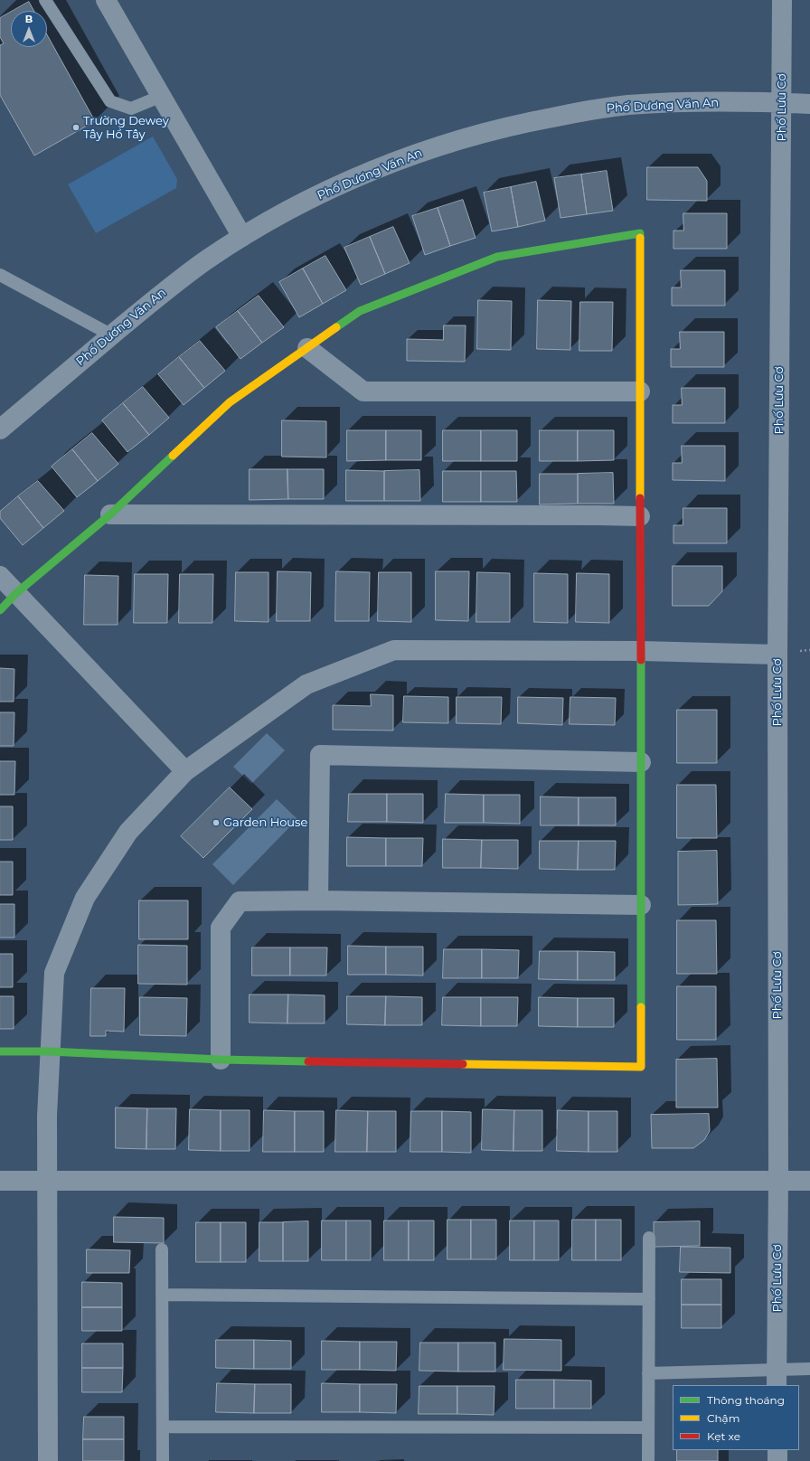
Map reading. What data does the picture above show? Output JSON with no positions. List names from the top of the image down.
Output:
{
  "streets": {
    "street": ["Phố Dương Văn An", "Phố Lưu Cơ"]
  },
  "crossings": [
    ["Phố Dương Văn An", "Phố Lưu Cơ"]
  ],
  "places": ["Trường Dewey Tây Hồ Tây", "Garden House"],
  "legend": ["Thông thoáng", "Chậm", "Kẹt xe"],
  "north": "top"
}
